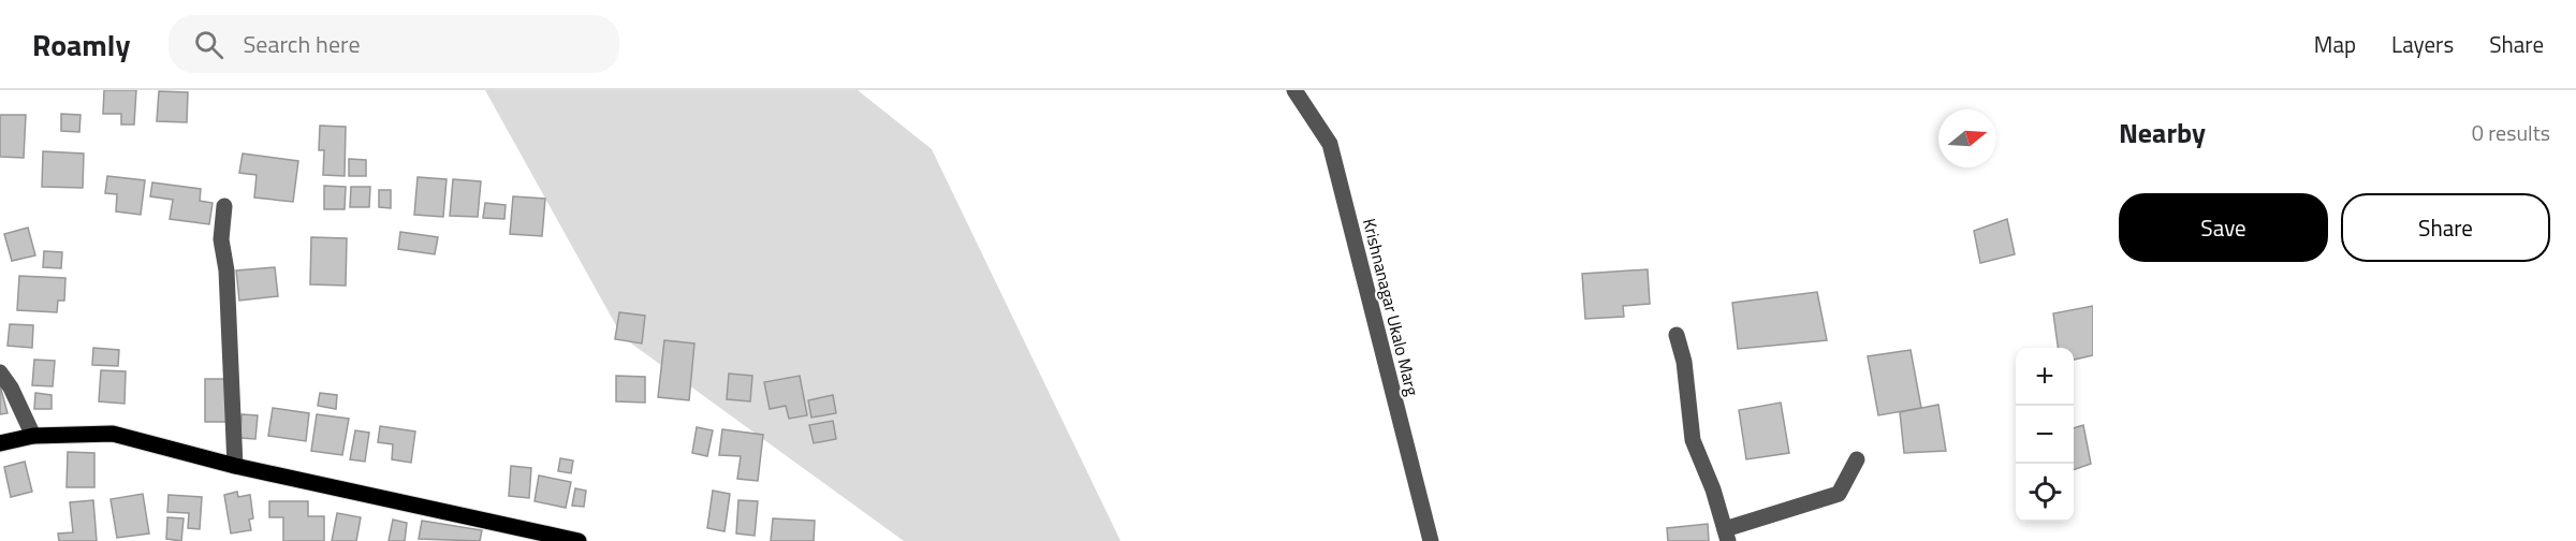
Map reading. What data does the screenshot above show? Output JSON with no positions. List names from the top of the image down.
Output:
{
  "streets": {
    "street": ["Krishnanagar Ukalo Marg"]
  },
  "north": "right",
  "page": {
    "header": "Roamly",
    "search": "Search here",
    "nav": ["Map", "Layers", "Share"],
    "heading": ["Nearby", "0 results"],
    "buttons": ["Save", "Share"],
    "map_buttons": ["+", "−"]
  }
}
